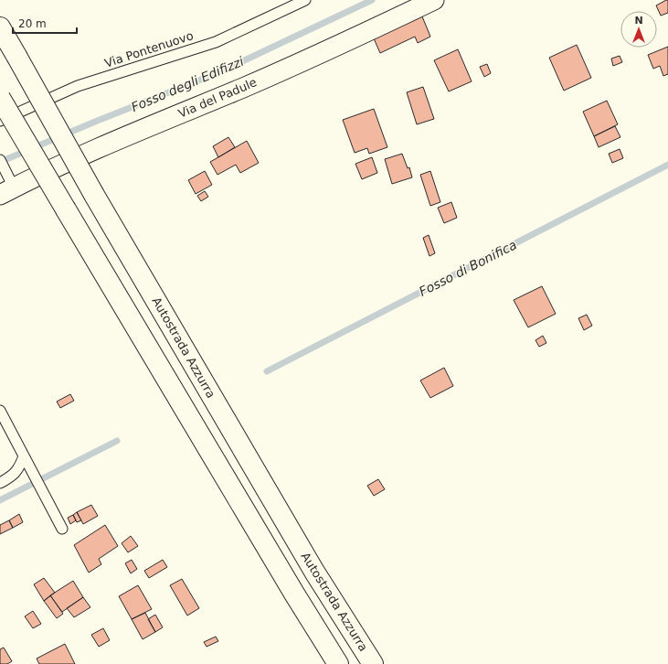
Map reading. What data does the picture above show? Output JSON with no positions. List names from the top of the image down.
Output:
{
  "streets": {
    "highway": ["Autostrada Azzurra"],
    "street": ["Via del Padule"],
    "lane": ["Via Pontenuovo"]
  },
  "water": ["Fosso degli Edifizzi", "Fosso di Bonifica"],
  "scale_bar": "20 m",
  "north": "top"
}
